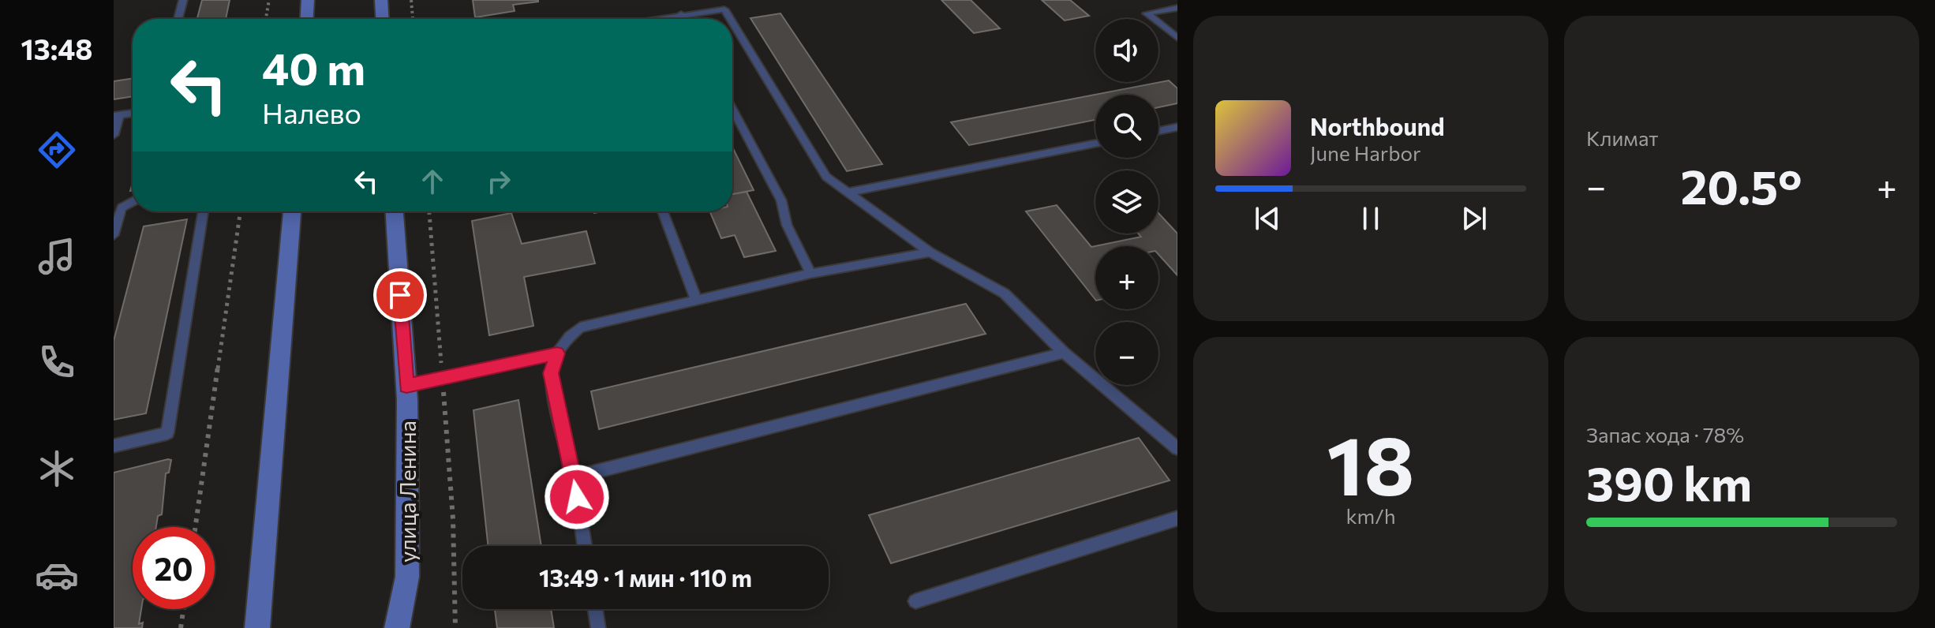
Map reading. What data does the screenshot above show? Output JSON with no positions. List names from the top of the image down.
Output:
{
  "streets": {
    "street": ["улица Ленина"]
  },
  "page": {
    "tabs": "13:48",
    "tile": [
      "Климат",
      ["18", "km/h"],
      ["Запас хода · 78%", "390 km"]
    ],
    "map_buttons": ["+", "−"],
    "turn": ["40 m", "Налево"],
    "song": ["Northbound", "June Harbor"],
    "heat": ["−", "20.5°", "+"],
    "limit": "20",
    "trip": "13:49 · 1 мин · 110 m"
  }
}
